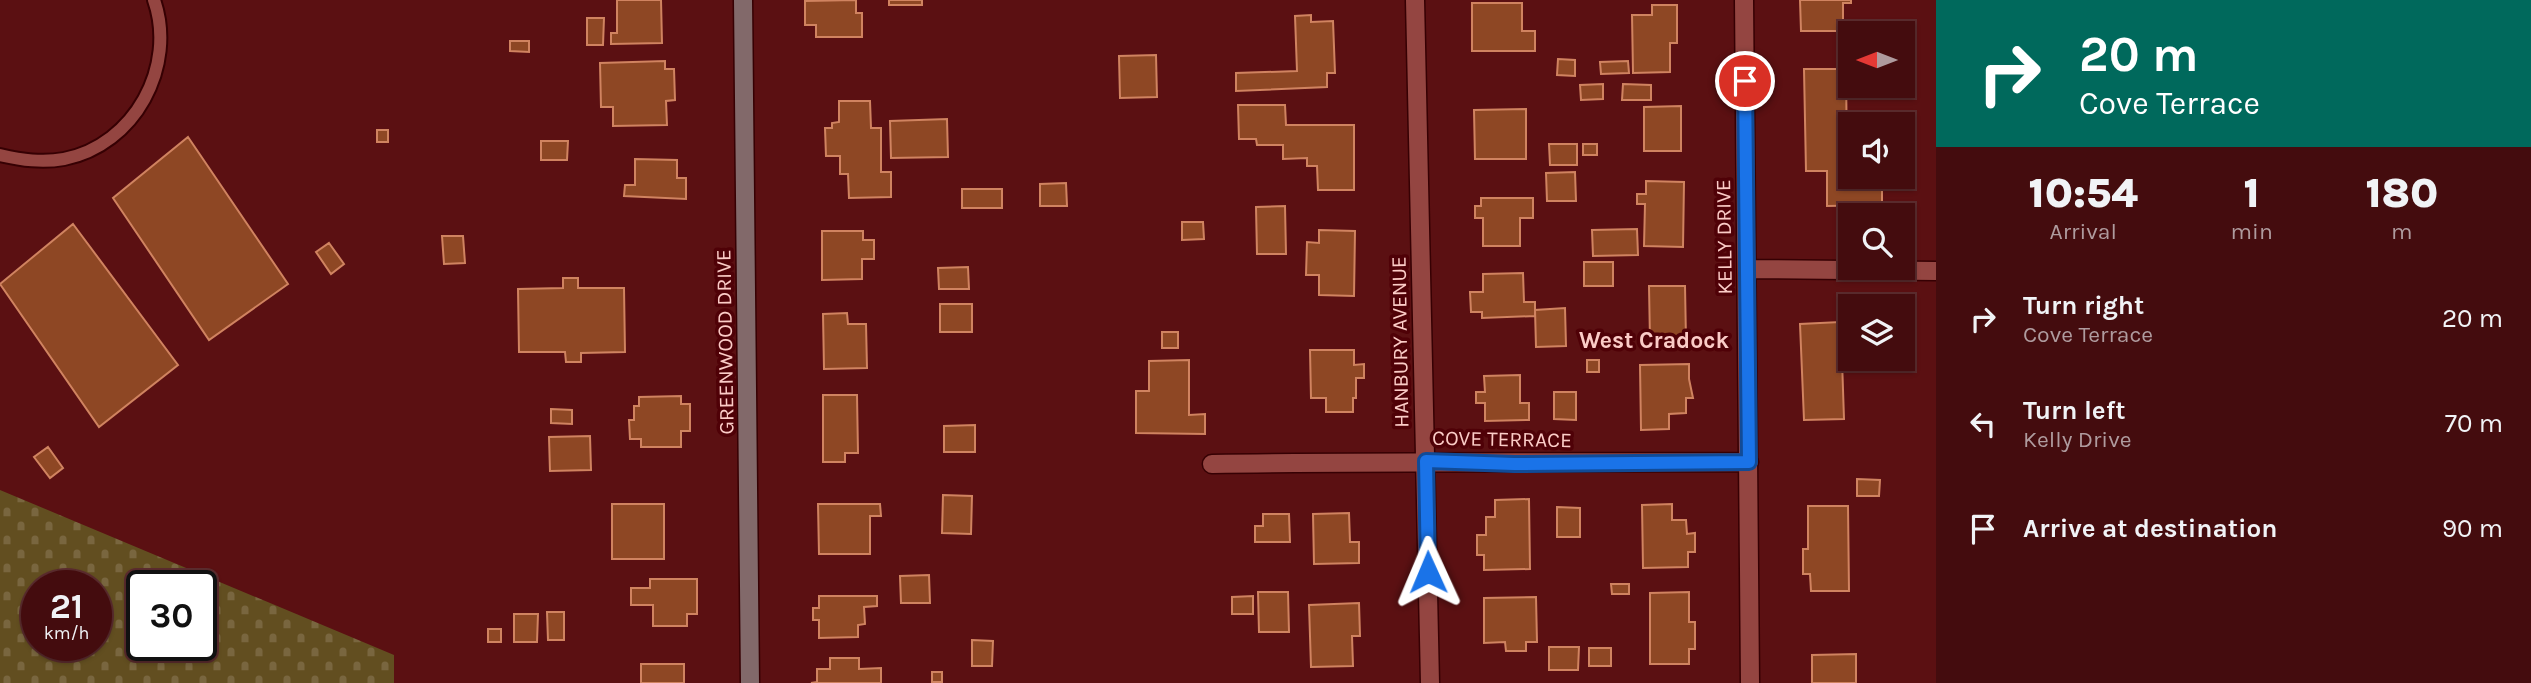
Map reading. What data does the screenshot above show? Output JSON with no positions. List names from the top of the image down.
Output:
{
  "streets": {
    "street": [
      "KELLY DRIVE",
      "GREENWOOD DRIVE",
      "HANBURY AVENUE",
      "COVE TERRACE"
    ]
  },
  "crossings": [
    ["KELLY DRIVE", "COVE TERRACE"],
    ["HANBURY AVENUE", "COVE TERRACE"]
  ],
  "districts": ["West Cradock"],
  "north": "left",
  "page": {
    "turn": ["20 m", "Cove Terrace"],
    "eta": [
      "10:54",
      "Arrival",
      "1",
      "min",
      "180",
      "m"
    ],
    "list": [
      {
        "name": "Turn right",
        "note": "Cove Terrace",
        "value": "20 m"
      },
      {
        "name": "Turn left",
        "note": "Kelly Drive",
        "value": "70 m"
      },
      {
        "name": "Arrive at destination",
        "value": "90 m"
      }
    ],
    "speed": "21 km/h",
    "limit": "30"
  }
}
